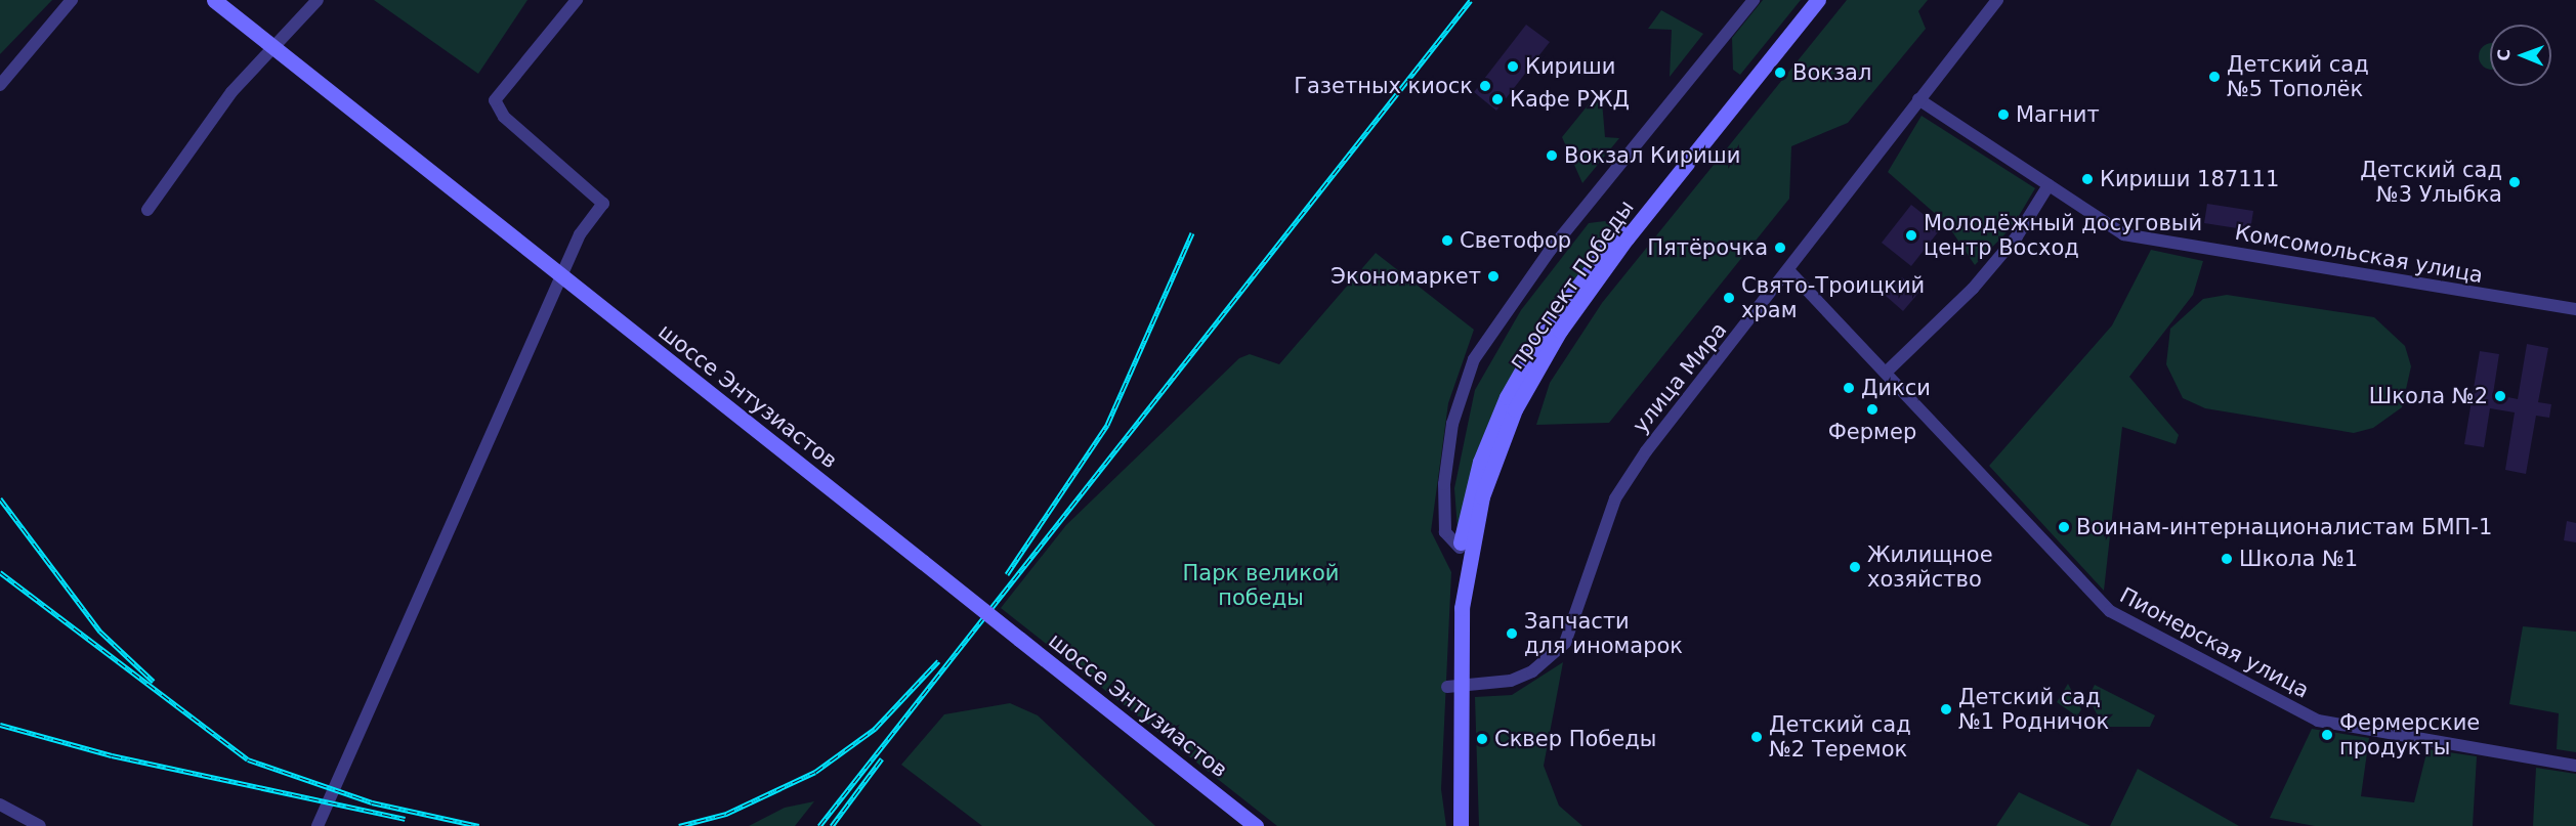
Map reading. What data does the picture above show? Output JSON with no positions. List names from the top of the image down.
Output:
{
  "streets": {
    "main road": ["проспект Победы", "шоссе Энтузиастов"],
    "street": ["Комсомольская улица", "улица Мира", "Пионерская улица"]
  },
  "crossings": [
    ["Комсомольская улица", "улица Мира"],
    ["проспект Победы", "улица Мира"],
    ["улица Мира", "Пионерская улица"]
  ],
  "parks": ["Парк великой победы"],
  "places": [
    "Кириши",
    "Вокзал",
    "Детский сад №5 Тополёк",
    "Газетных киоск",
    "Кафе РЖД",
    "Магнит",
    "Вокзал Кириши",
    "Кириши 187111",
    "Детский сад №3 Улыбка",
    "Молодёжный досуговый центр Восход",
    "Светофор",
    "Пятёрочка",
    "Экономаркет",
    "Свято-Троицкий храм",
    "Дикси",
    "Школа №2",
    "Фермер",
    "Воинам-интернационалистам БМП-1",
    "Школа №1",
    "Жилищное хозяйство",
    "Запчасти для иномарок",
    "Детский сад №1 Родничок",
    "Фермерские продукты",
    "Детский сад №2 Теремок",
    "Сквер Победы"
  ],
  "north": "left"
}
